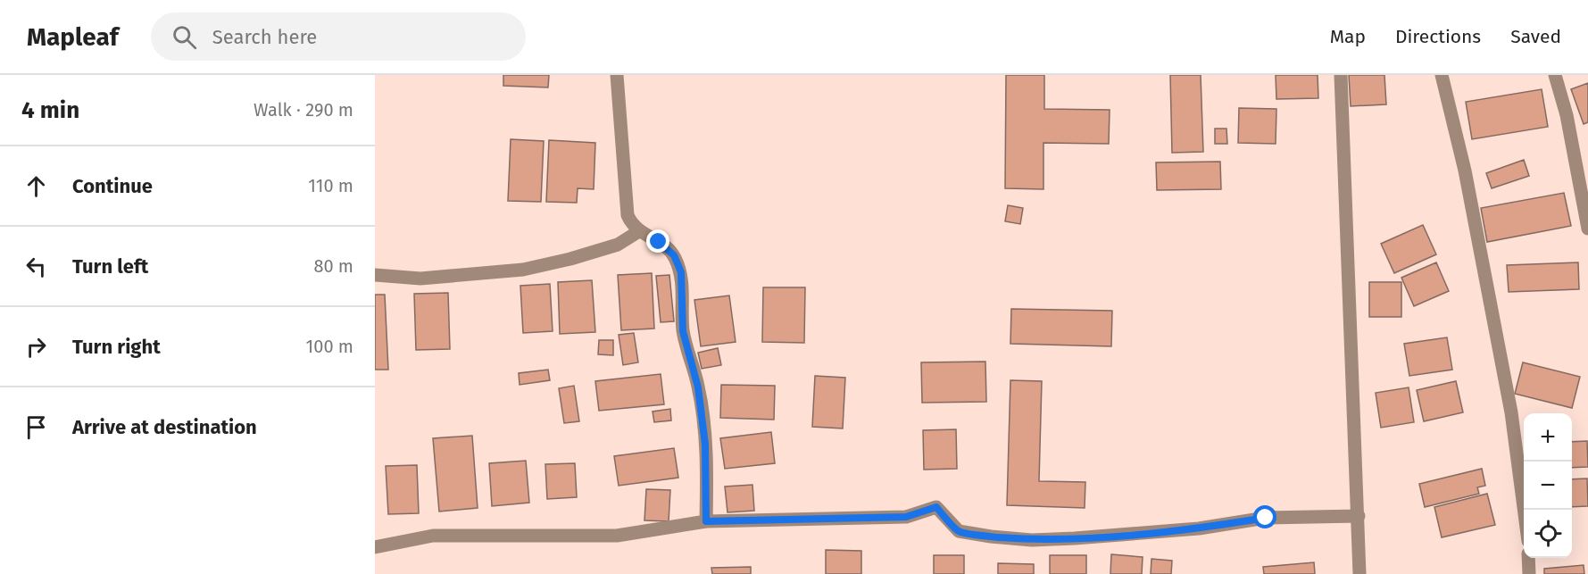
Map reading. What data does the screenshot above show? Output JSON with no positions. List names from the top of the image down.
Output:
{
  "page": {
    "header": "Mapleaf",
    "search": "Search here",
    "nav": ["Map", "Directions", "Saved"],
    "heading": ["4 min", "Walk · 290 m"],
    "list": [
      ["Continue", "110 m"],
      ["Turn left", "80 m"],
      ["Turn right", "100 m"],
      "Arrive at destination"
    ],
    "map_buttons": ["+", "−"]
  }
}
